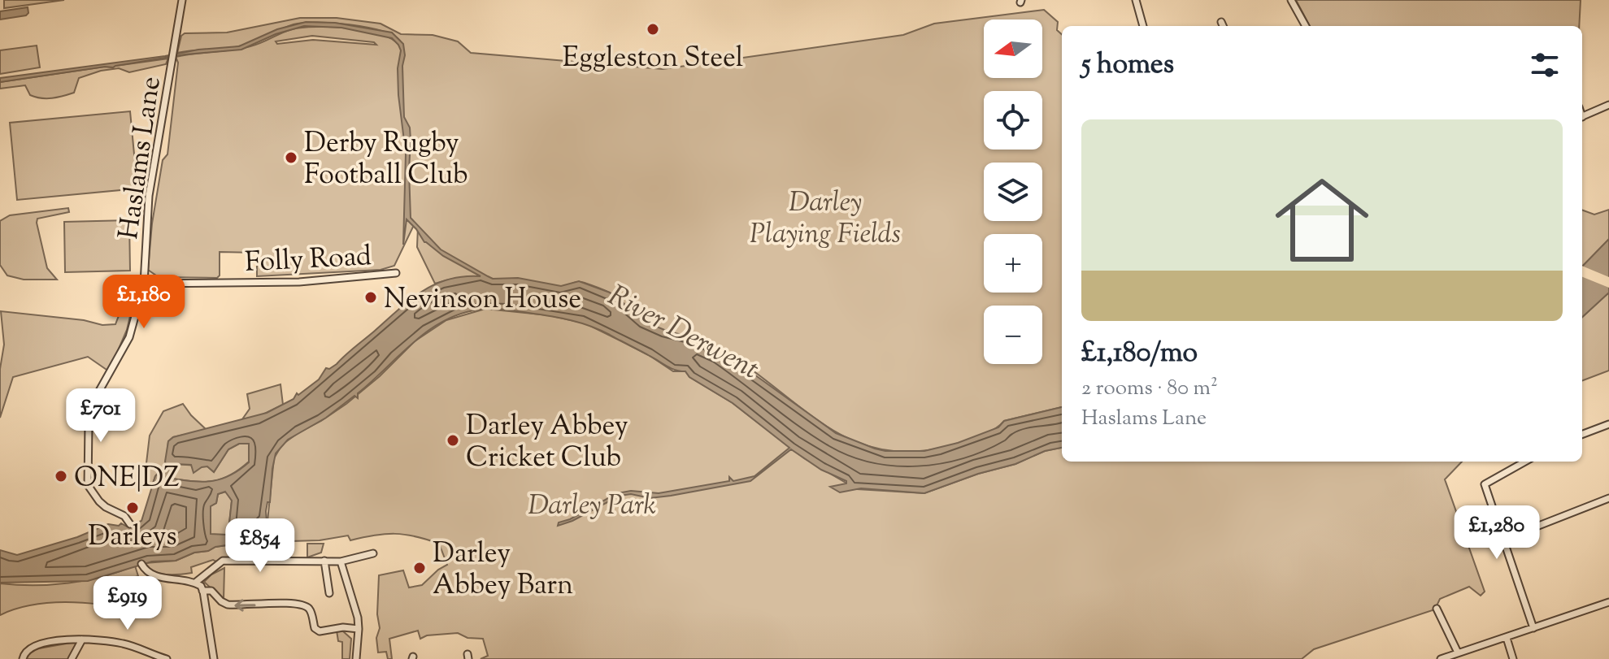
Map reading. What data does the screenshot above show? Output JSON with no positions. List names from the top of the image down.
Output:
{
  "streets": {
    "street": ["Haslams Lane", "Folly Road"]
  },
  "crossings": [
    ["Haslams Lane", "Folly Road"]
  ],
  "water": ["River Derwent"],
  "parks": ["Darley Playing Fields", "Darley Park"],
  "places": [
    "Eggleston Steel",
    "Derby Rugby Football Club",
    "Nevinson House",
    "Darley Abbey Cricket Club",
    "ONE|DZ",
    "Darleys",
    "Darley Abbey Barn"
  ],
  "north": "left",
  "page": {
    "map_buttons": ["+", "−"],
    "heading": "5 homes",
    "list": [
      {
        "name": "£1,180/mo",
        "note": "2 rooms · 80 m² · Haslams Lane"
      }
    ],
    "price": [
      "£1,180",
      "£701",
      "£1,280",
      "£854",
      "£919"
    ]
  }
}
